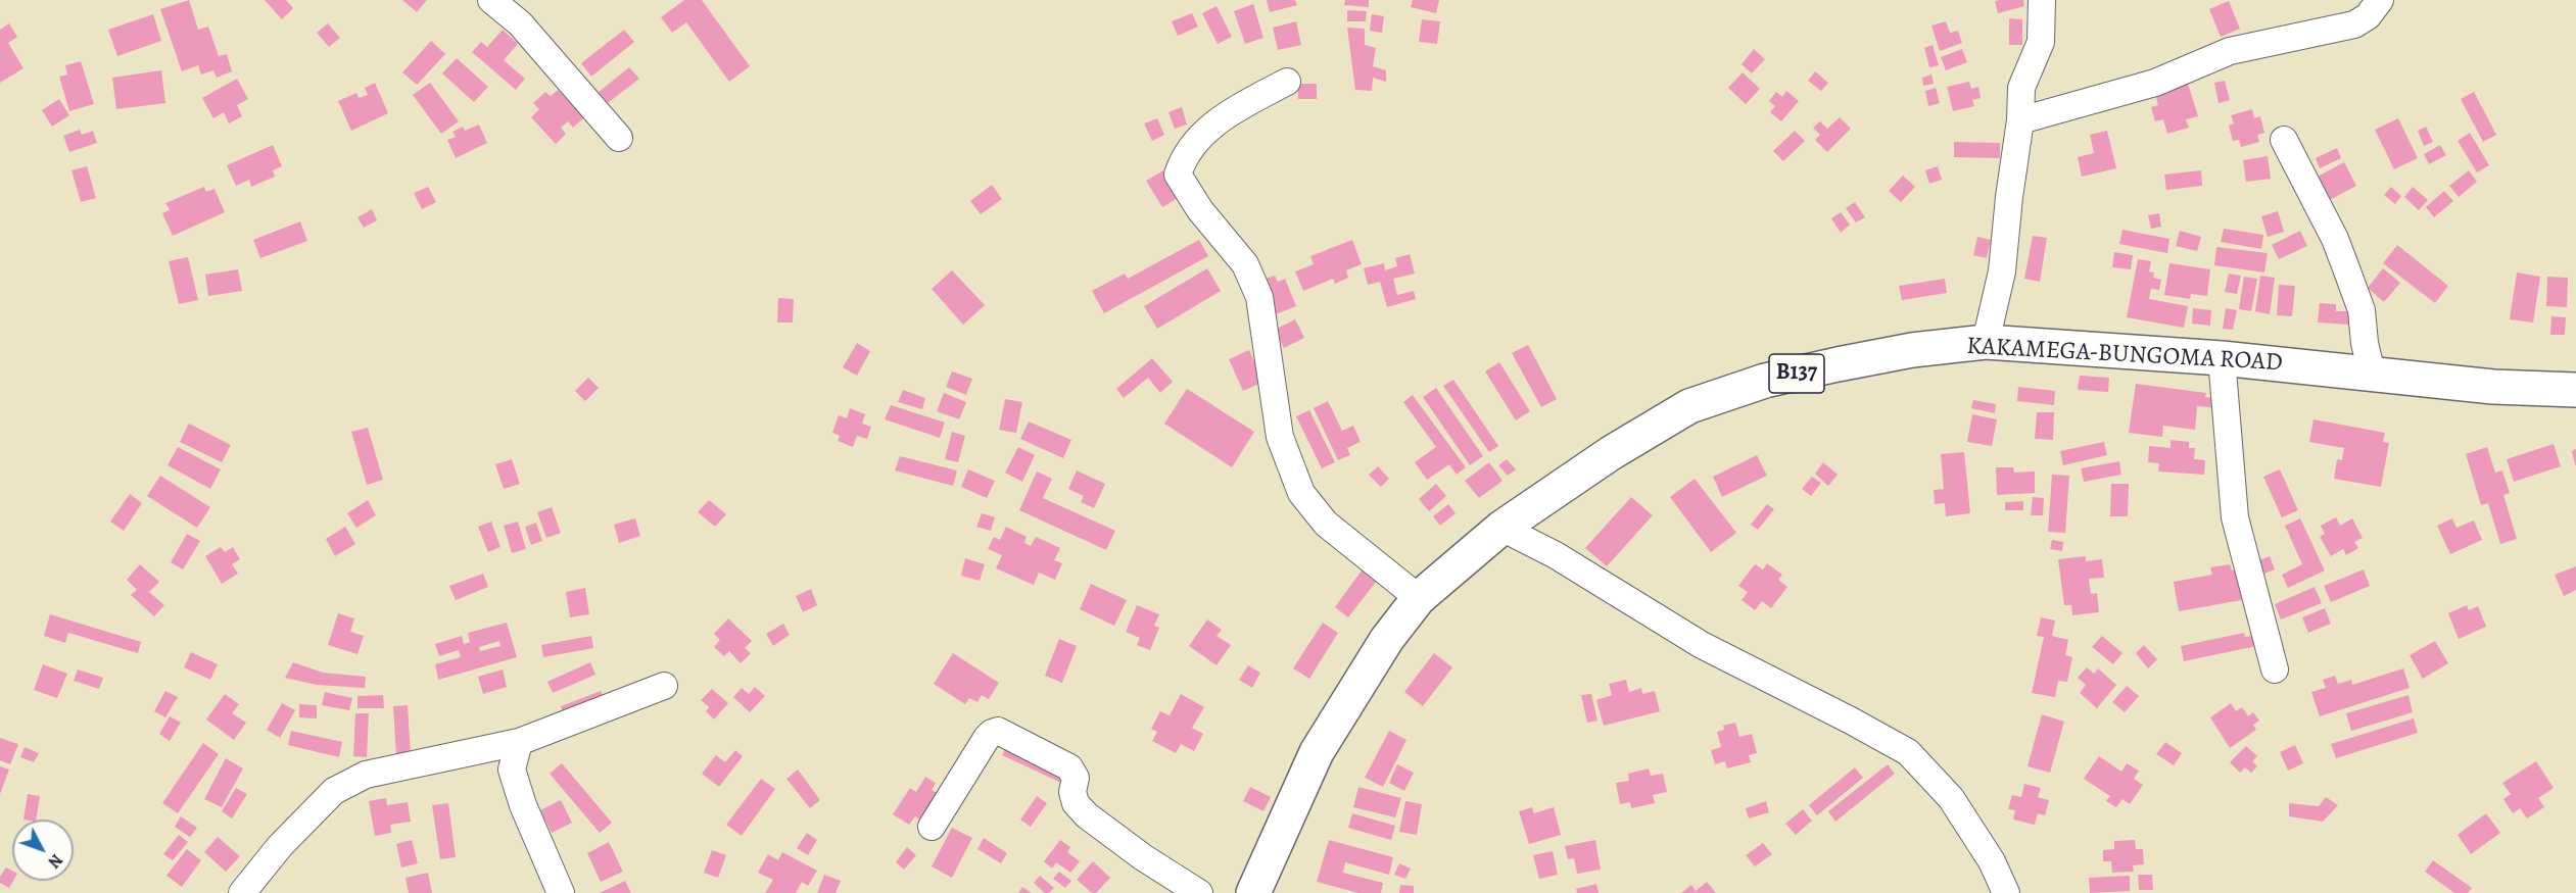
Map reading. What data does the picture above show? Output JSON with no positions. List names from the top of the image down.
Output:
{
  "streets": {
    "main road": ["KAKAMEGA-BUNGOMA ROAD", "B137"]
  },
  "north": "bottom right"
}
